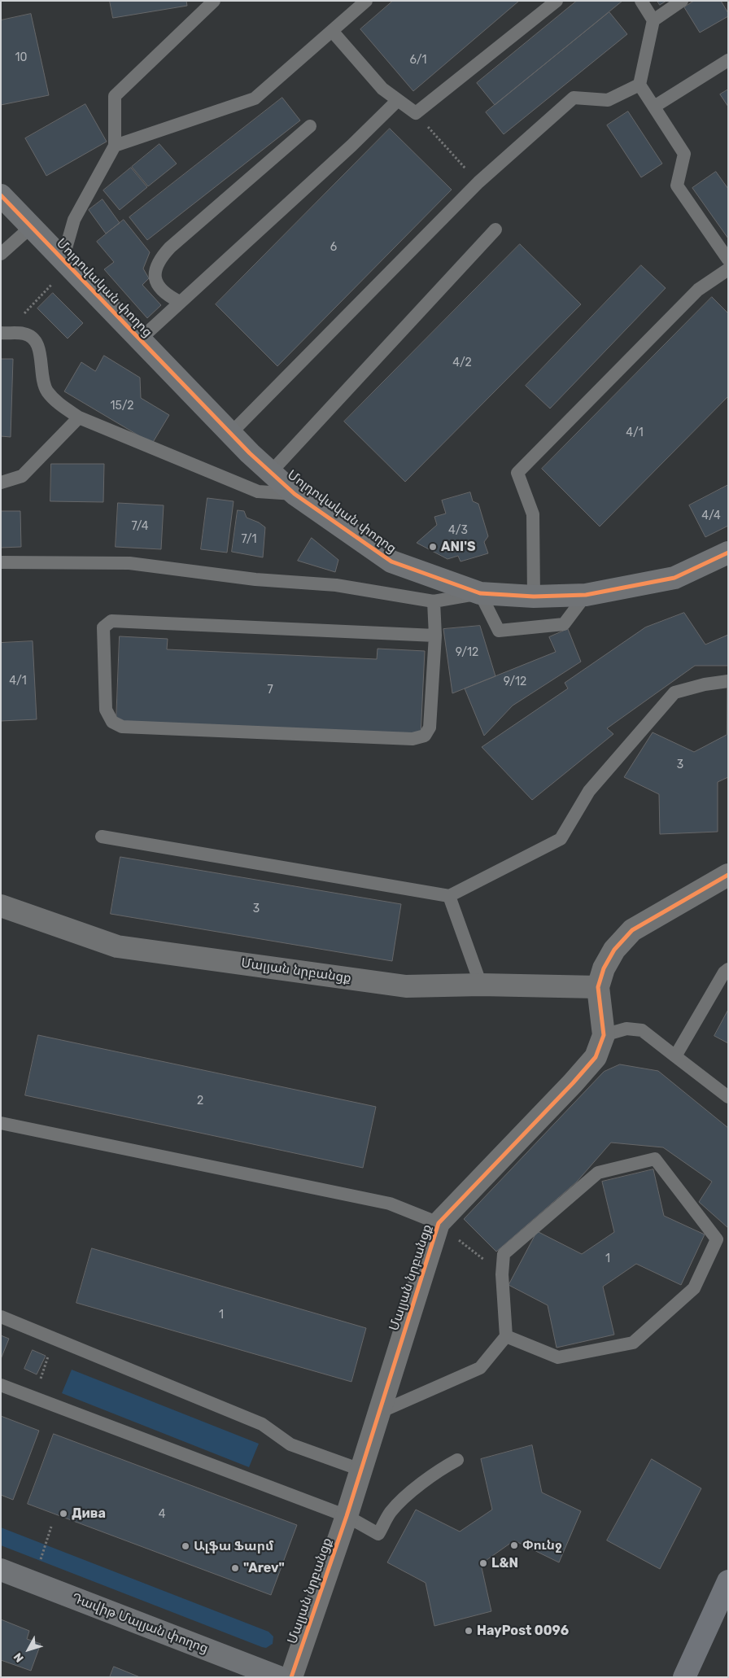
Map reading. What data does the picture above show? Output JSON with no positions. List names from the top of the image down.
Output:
{
  "streets": {
    "street": ["Մոլդովական փողոց", "Մալյան նրբանցք", "Դավիթ Մալյան փողոց"]
  },
  "places": [
    "ANI'S",
    "Дива",
    "Փունջ",
    "Ալֆա Ֆարմ",
    "L&N",
    "\"Arev\"",
    "HayPost 0096"
  ],
  "house_numbers": [
    "10",
    "6/1",
    "6",
    "4/2",
    "15/2",
    "4/1",
    "4/4",
    "7/4",
    "4/3",
    "7/1",
    "9/12",
    "4/1",
    "9/12",
    "7",
    "3",
    "3",
    "2",
    "1",
    "1",
    "4"
  ],
  "north": "bottom left"
}
